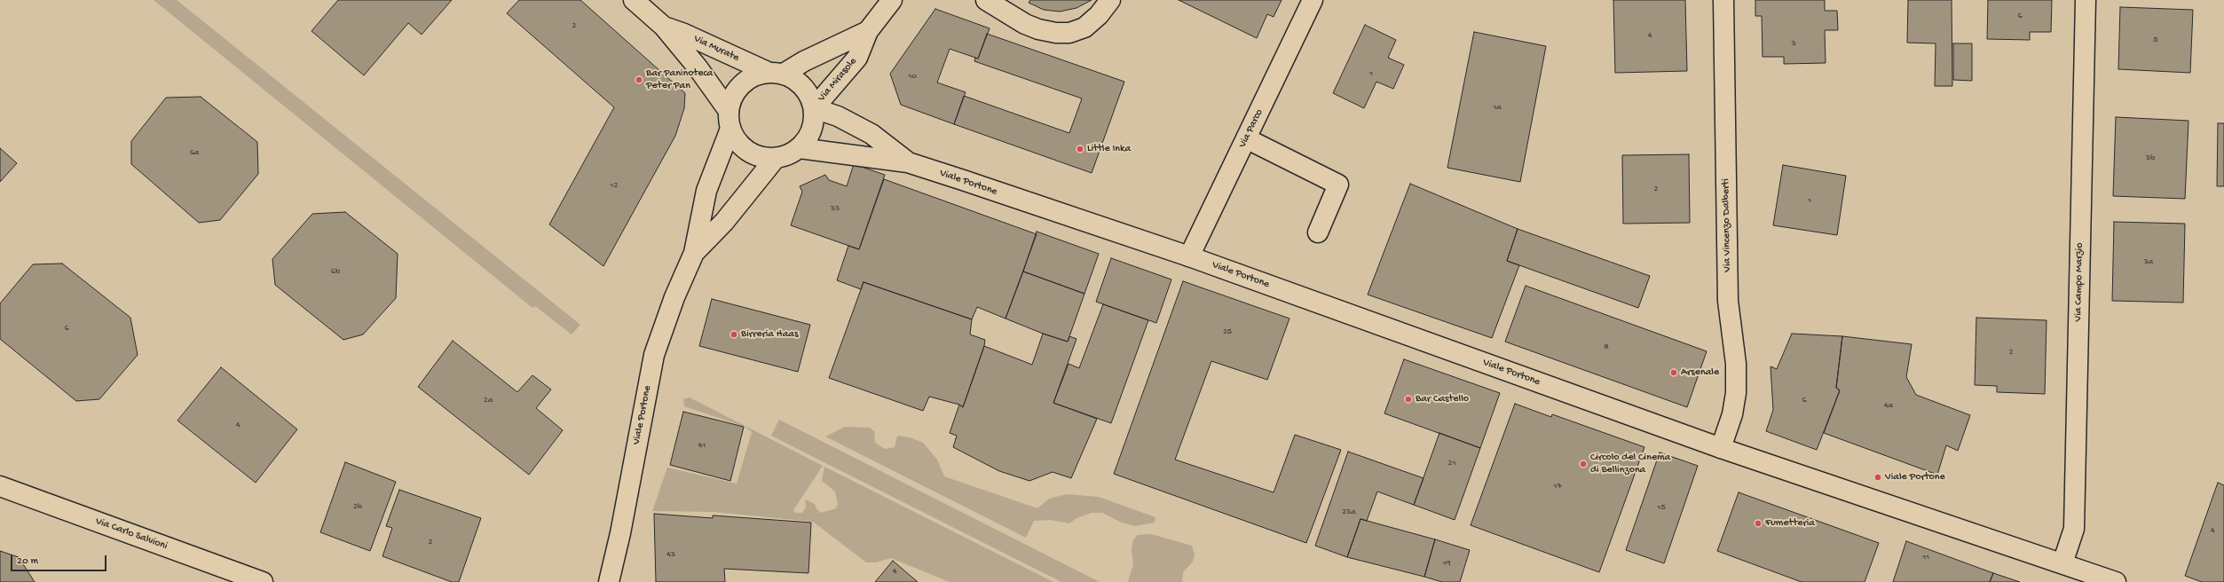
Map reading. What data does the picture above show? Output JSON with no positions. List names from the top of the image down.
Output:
{
  "streets": {
    "main road": [
      "Via Murate",
      "Via Mirasole",
      "Via Parco",
      "Viale Portone",
      "Via Vincenzo Dalberti",
      "Via Campo Marzio",
      "Via Carlo Salvioni"
    ]
  },
  "crossings": [
    ["Via Murate", "Via Mirasole"],
    ["Via Murate", "Viale Portone"],
    ["Via Mirasole", "Viale Portone"],
    ["Via Parco", "Viale Portone"],
    ["Viale Portone", "Via Vincenzo Dalberti"],
    ["Viale Portone", "Via Campo Marzio"]
  ],
  "places": [
    "Bar Paninoteca Peter Pan",
    "Little Inka",
    "Birreria Haas",
    "Arsenale",
    "Bar Castello",
    "Circolo del Cinema di Bellinzona",
    "Viale Portone",
    "Fumetteria"
  ],
  "house_numbers": [
    "6",
    "2",
    "4",
    "5",
    "3",
    "1",
    "10",
    "1a",
    "6a",
    "3b",
    "12",
    "2",
    "1",
    "33",
    "3a",
    "6b",
    "6",
    "25",
    "8",
    "2",
    "2a",
    "6",
    "4a",
    "4",
    "41",
    "21",
    "17",
    "2b",
    "15",
    "23a",
    "4",
    "2",
    "43",
    "11",
    "19",
    "4"
  ],
  "scale_bar": "20 m"
}
